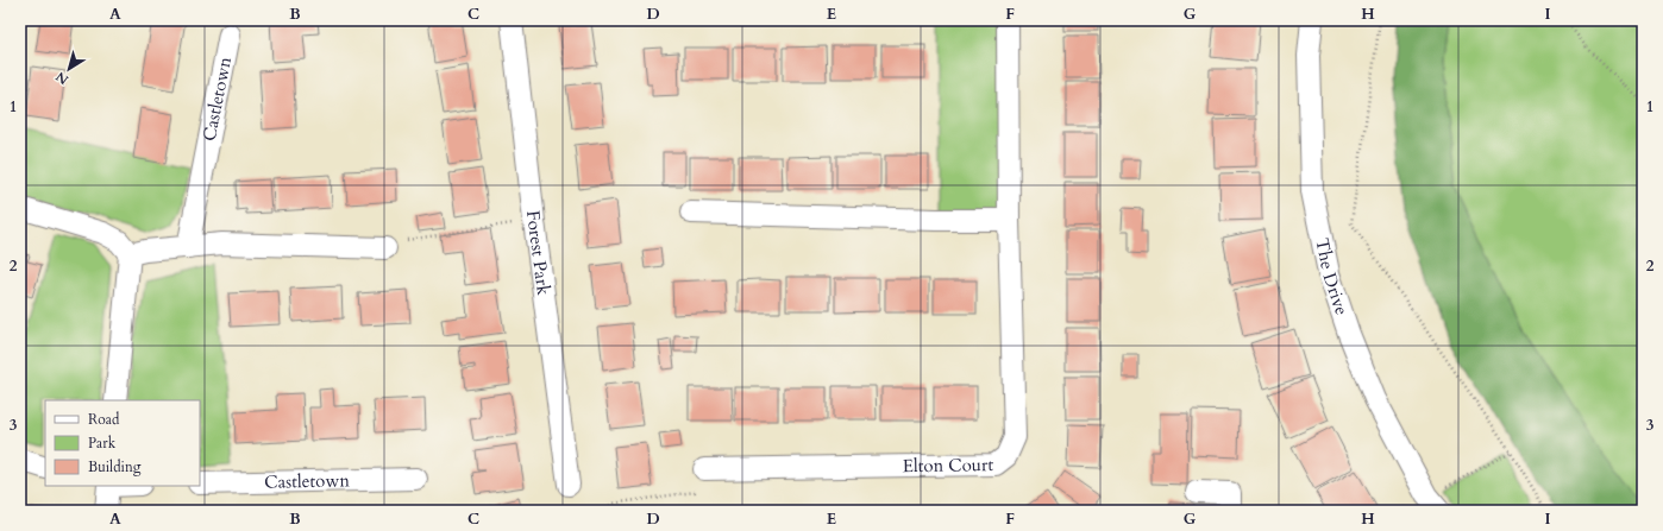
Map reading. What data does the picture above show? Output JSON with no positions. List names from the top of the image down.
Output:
{
  "streets": {
    "street": [
      "Castletown",
      "Forest Park",
      "The Drive",
      "Elton Court"
    ]
  },
  "legend": ["Road", "Park", "Building"],
  "north": "bottom left",
  "grid": {
    "columns": [
      "A",
      "B",
      "C",
      "D",
      "E",
      "F",
      "G",
      "H",
      "I"
    ],
    "rows": ["1", "2", "3"]
  }
}
